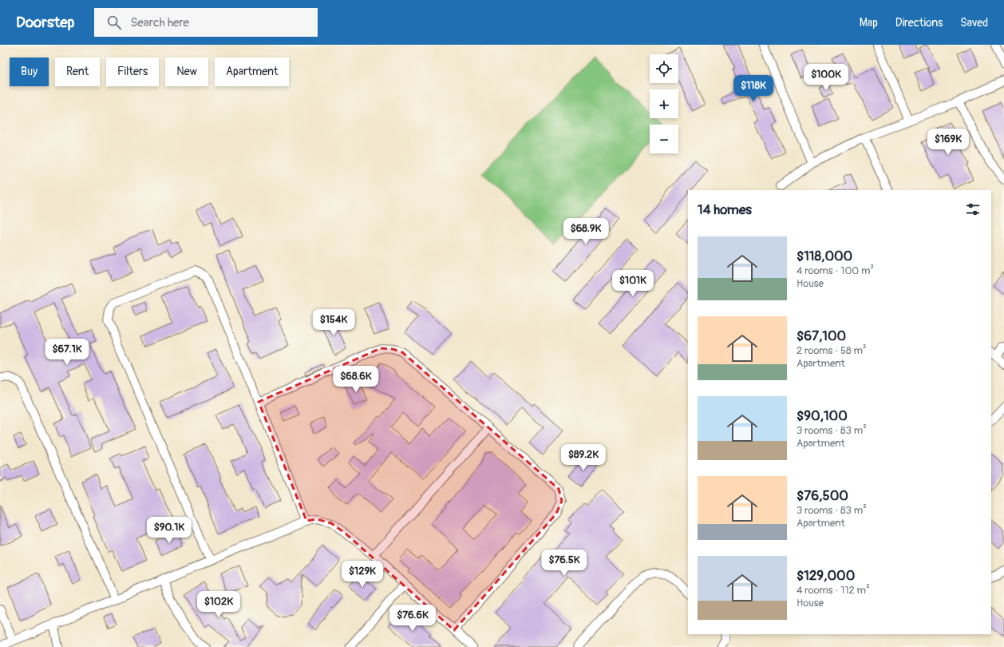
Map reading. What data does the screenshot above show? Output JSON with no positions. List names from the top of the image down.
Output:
{
  "page": {
    "header": "Doorstep",
    "search": "Search here",
    "nav": ["Map", "Directions", "Saved"],
    "map_buttons": ["+", "−"],
    "chip": [
      "Buy",
      "Rent",
      "Filters",
      "New",
      "Apartment"
    ],
    "price": [
      "$100K",
      "$118K",
      "$169K",
      "$68.9K",
      "$101K",
      "$154K",
      "$67.1K",
      "$68.6K",
      "$89.2K",
      "$90.1K",
      "$76.5K",
      "$129K",
      "$102K",
      "$76.6K"
    ],
    "heading": "14 homes",
    "list": [
      {
        "name": "$118,000",
        "note": "4 rooms · 100 m² · House"
      },
      {
        "name": "$67,100",
        "note": "2 rooms · 58 m² · Apartment"
      },
      {
        "name": "$90,100",
        "note": "3 rooms · 83 m² · Apartment"
      },
      {
        "name": "$76,500",
        "note": "3 rooms · 83 m² · Apartment"
      },
      {
        "name": "$129,000",
        "note": "4 rooms · 112 m² · House"
      }
    ]
  }
}
